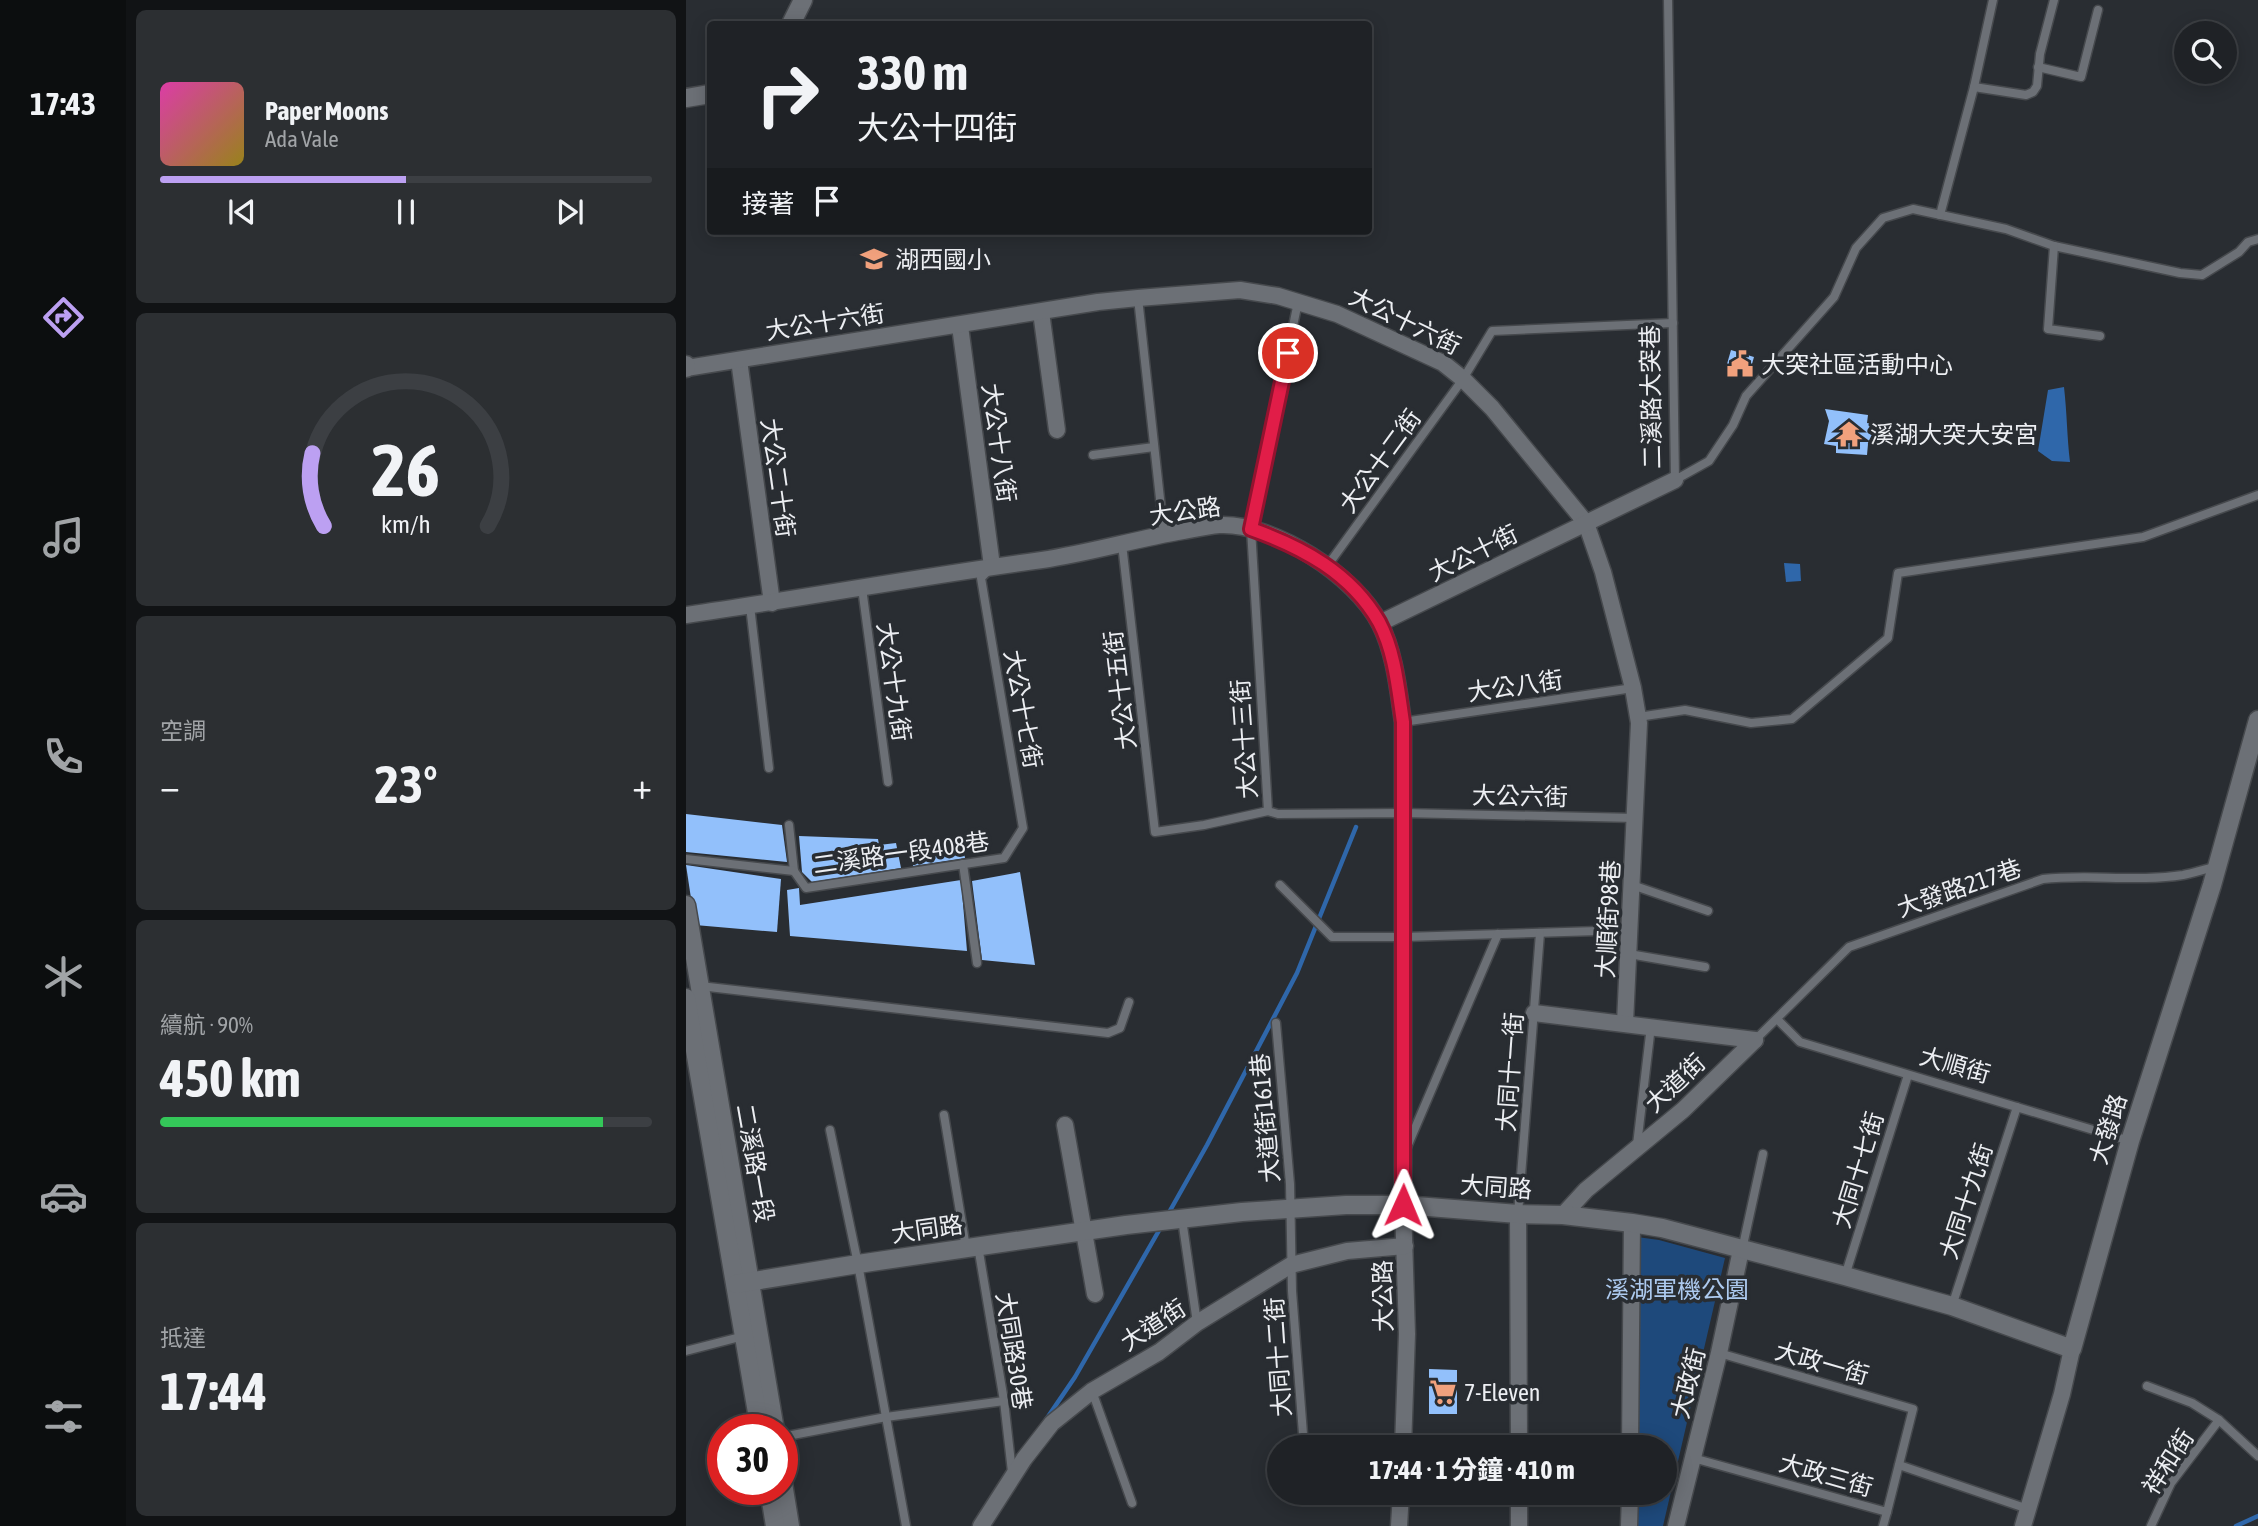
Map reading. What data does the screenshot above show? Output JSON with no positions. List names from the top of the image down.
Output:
{
  "streets": {
    "street": [
      "大公十六街",
      "大公十八街",
      "大公二十街",
      "大公路",
      "大公十街",
      "大順街98巷",
      "大道街",
      "大發路",
      "二溪路一段",
      "大同路",
      "大政街"
    ],
    "lane": [
      "二溪路大突巷",
      "大公十二街",
      "大公十九街",
      "大公八街",
      "大公十五街",
      "大公十七街",
      "大公十三街",
      "大公六街",
      "二溪路一段408巷",
      "大發路217巷",
      "大順街",
      "大同十一街",
      "大道街161巷",
      "大同十七街",
      "大同十九街",
      "大同路30巷",
      "大同十二街",
      "大政一街",
      "祥和街",
      "大政三街"
    ]
  },
  "crossings": [
    ["大公十六街", "大公十八街"],
    ["大公十六街", "大公十二街"],
    ["大公十六街", "大公二十街"],
    ["大公十六街", "大公十街"],
    ["大公十六街", "大公十三街"],
    ["二溪路大突巷", "大公十二街"],
    ["二溪路大突巷", "大公十街"],
    ["大公十八街", "大公路"],
    ["大公十八街", "大公十七街"],
    ["大公十二街", "大公路"],
    ["大公二十街", "大公路"],
    ["大公路", "大公十街"],
    ["大公路", "大公十九街"],
    ["大公路", "大公八街"],
    ["大公路", "大公十五街"],
    ["大公路", "大公十七街"],
    ["大公路", "大公十三街"],
    ["大公路", "大公六街"],
    ["大公路", "大道街"],
    ["大公路", "大同路"],
    ["大公十五街", "大公十三街"],
    ["大公十七街", "二溪路一段408巷"],
    ["大公十三街", "大公六街"],
    ["大公六街", "大順街98巷"],
    ["大發路217巷", "大順街"],
    ["大發路217巷", "大道街"],
    ["大發路217巷", "大發路"],
    ["大順街", "大發路"],
    ["大順街", "大同十七街"],
    ["大順街", "大同十九街"],
    ["大同十一街", "大同路"],
    ["大道街", "大道街161巷"],
    ["大道街", "大同路"],
    ["大道街", "大同路30巷"],
    ["大道街", "大同十二街"],
    ["大道街161巷", "大同路"],
    ["大道街161巷", "大同十二街"],
    ["大發路", "大同路"],
    ["二溪路一段", "大同路"],
    ["大同十七街", "大同路"],
    ["大同路", "大同十九街"],
    ["大同路", "大同路30巷"],
    ["大同路", "大政街"],
    ["大政一街", "大政街"],
    ["大政一街", "大政三街"],
    ["大政街", "大政三街"]
  ],
  "parks": ["溪湖軍機公園"],
  "places": {
    "school or university": ["湖西國小"],
    "public building": ["大突社區活動中心"],
    "temple": ["溪湖大突大安宮"],
    "supermarket": ["7-Eleven"]
  },
  "page": {
    "tabs": "17:43",
    "turn": ["330 m", "大公十四街"],
    "song": ["Paper Moons", "Ada Vale"],
    "then": "接著",
    "tile": [
      "空調",
      ["續航 · 90%", "450 km"],
      ["抵達", "17:44"]
    ],
    "heat": ["−", "23°", "+"],
    "limit": "30",
    "trip": "17:44 · 1 分鐘 · 410 m",
    "gauge": ["26", "km/h"]
  }
}
